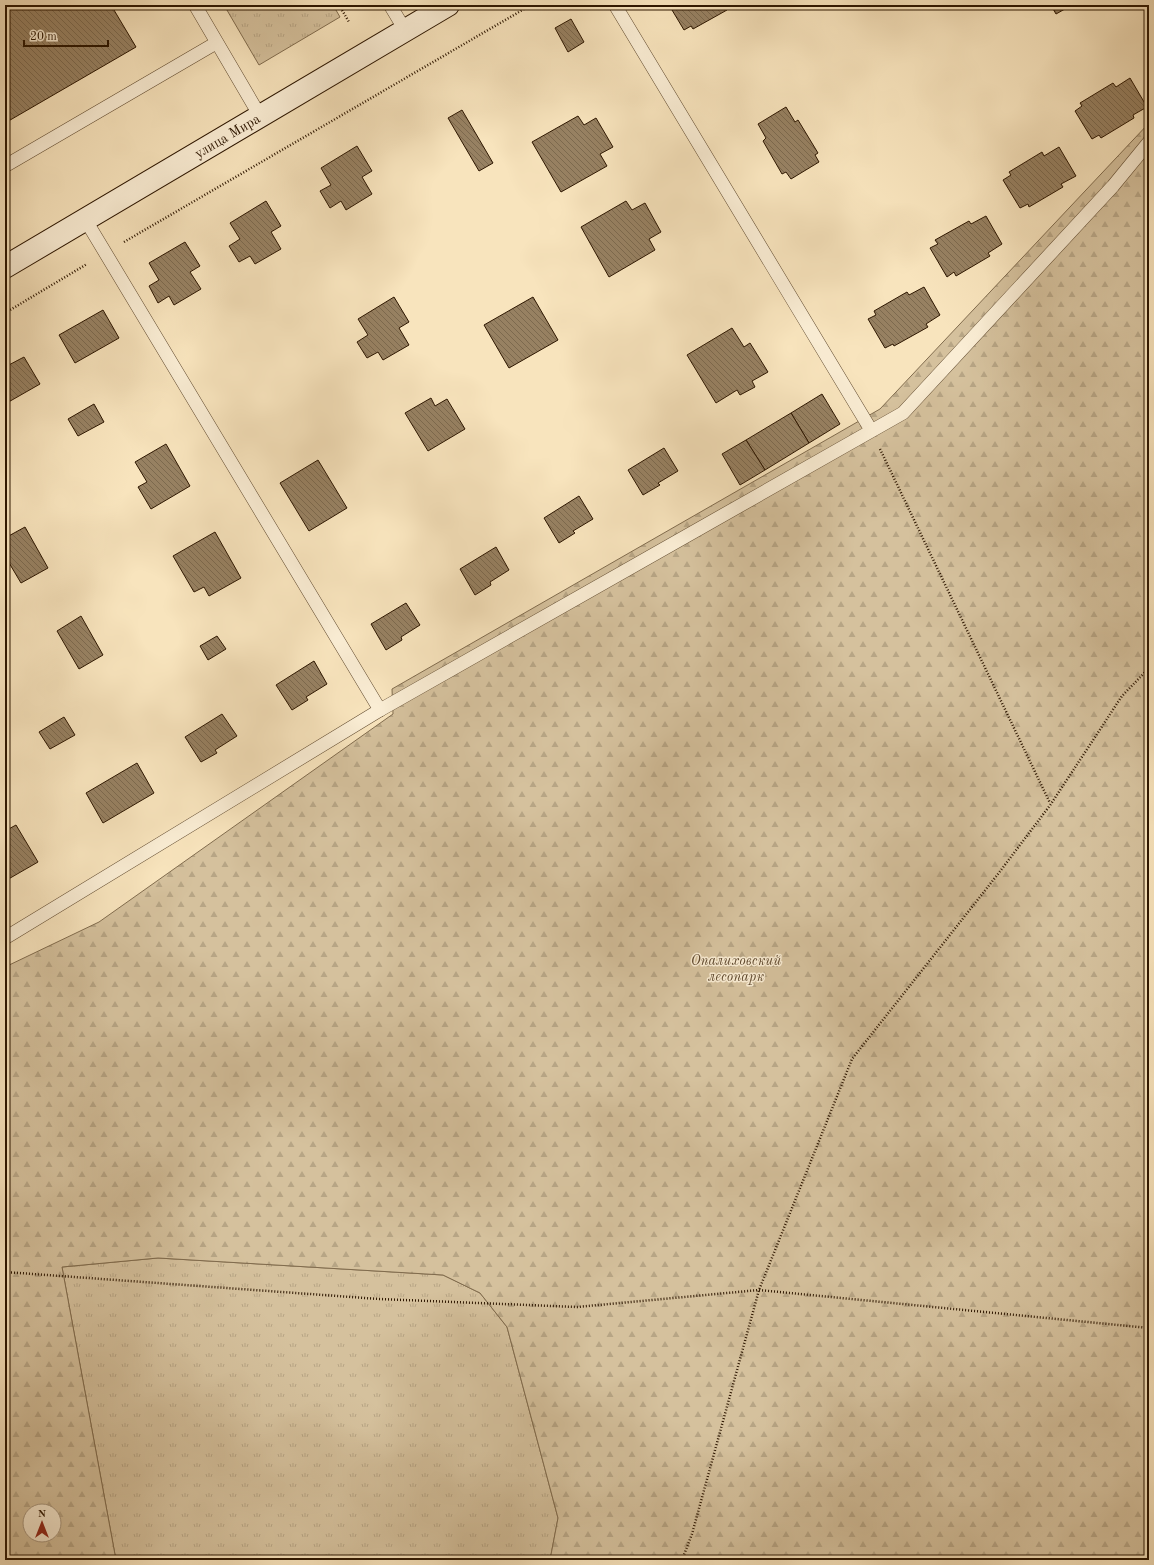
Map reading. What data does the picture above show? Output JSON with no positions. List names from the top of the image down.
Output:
{
  "streets": {
    "street": ["улица Мира"]
  },
  "parks": ["Опалиховский лесопарк"],
  "scale_bar": "20 m",
  "north": "top"
}
